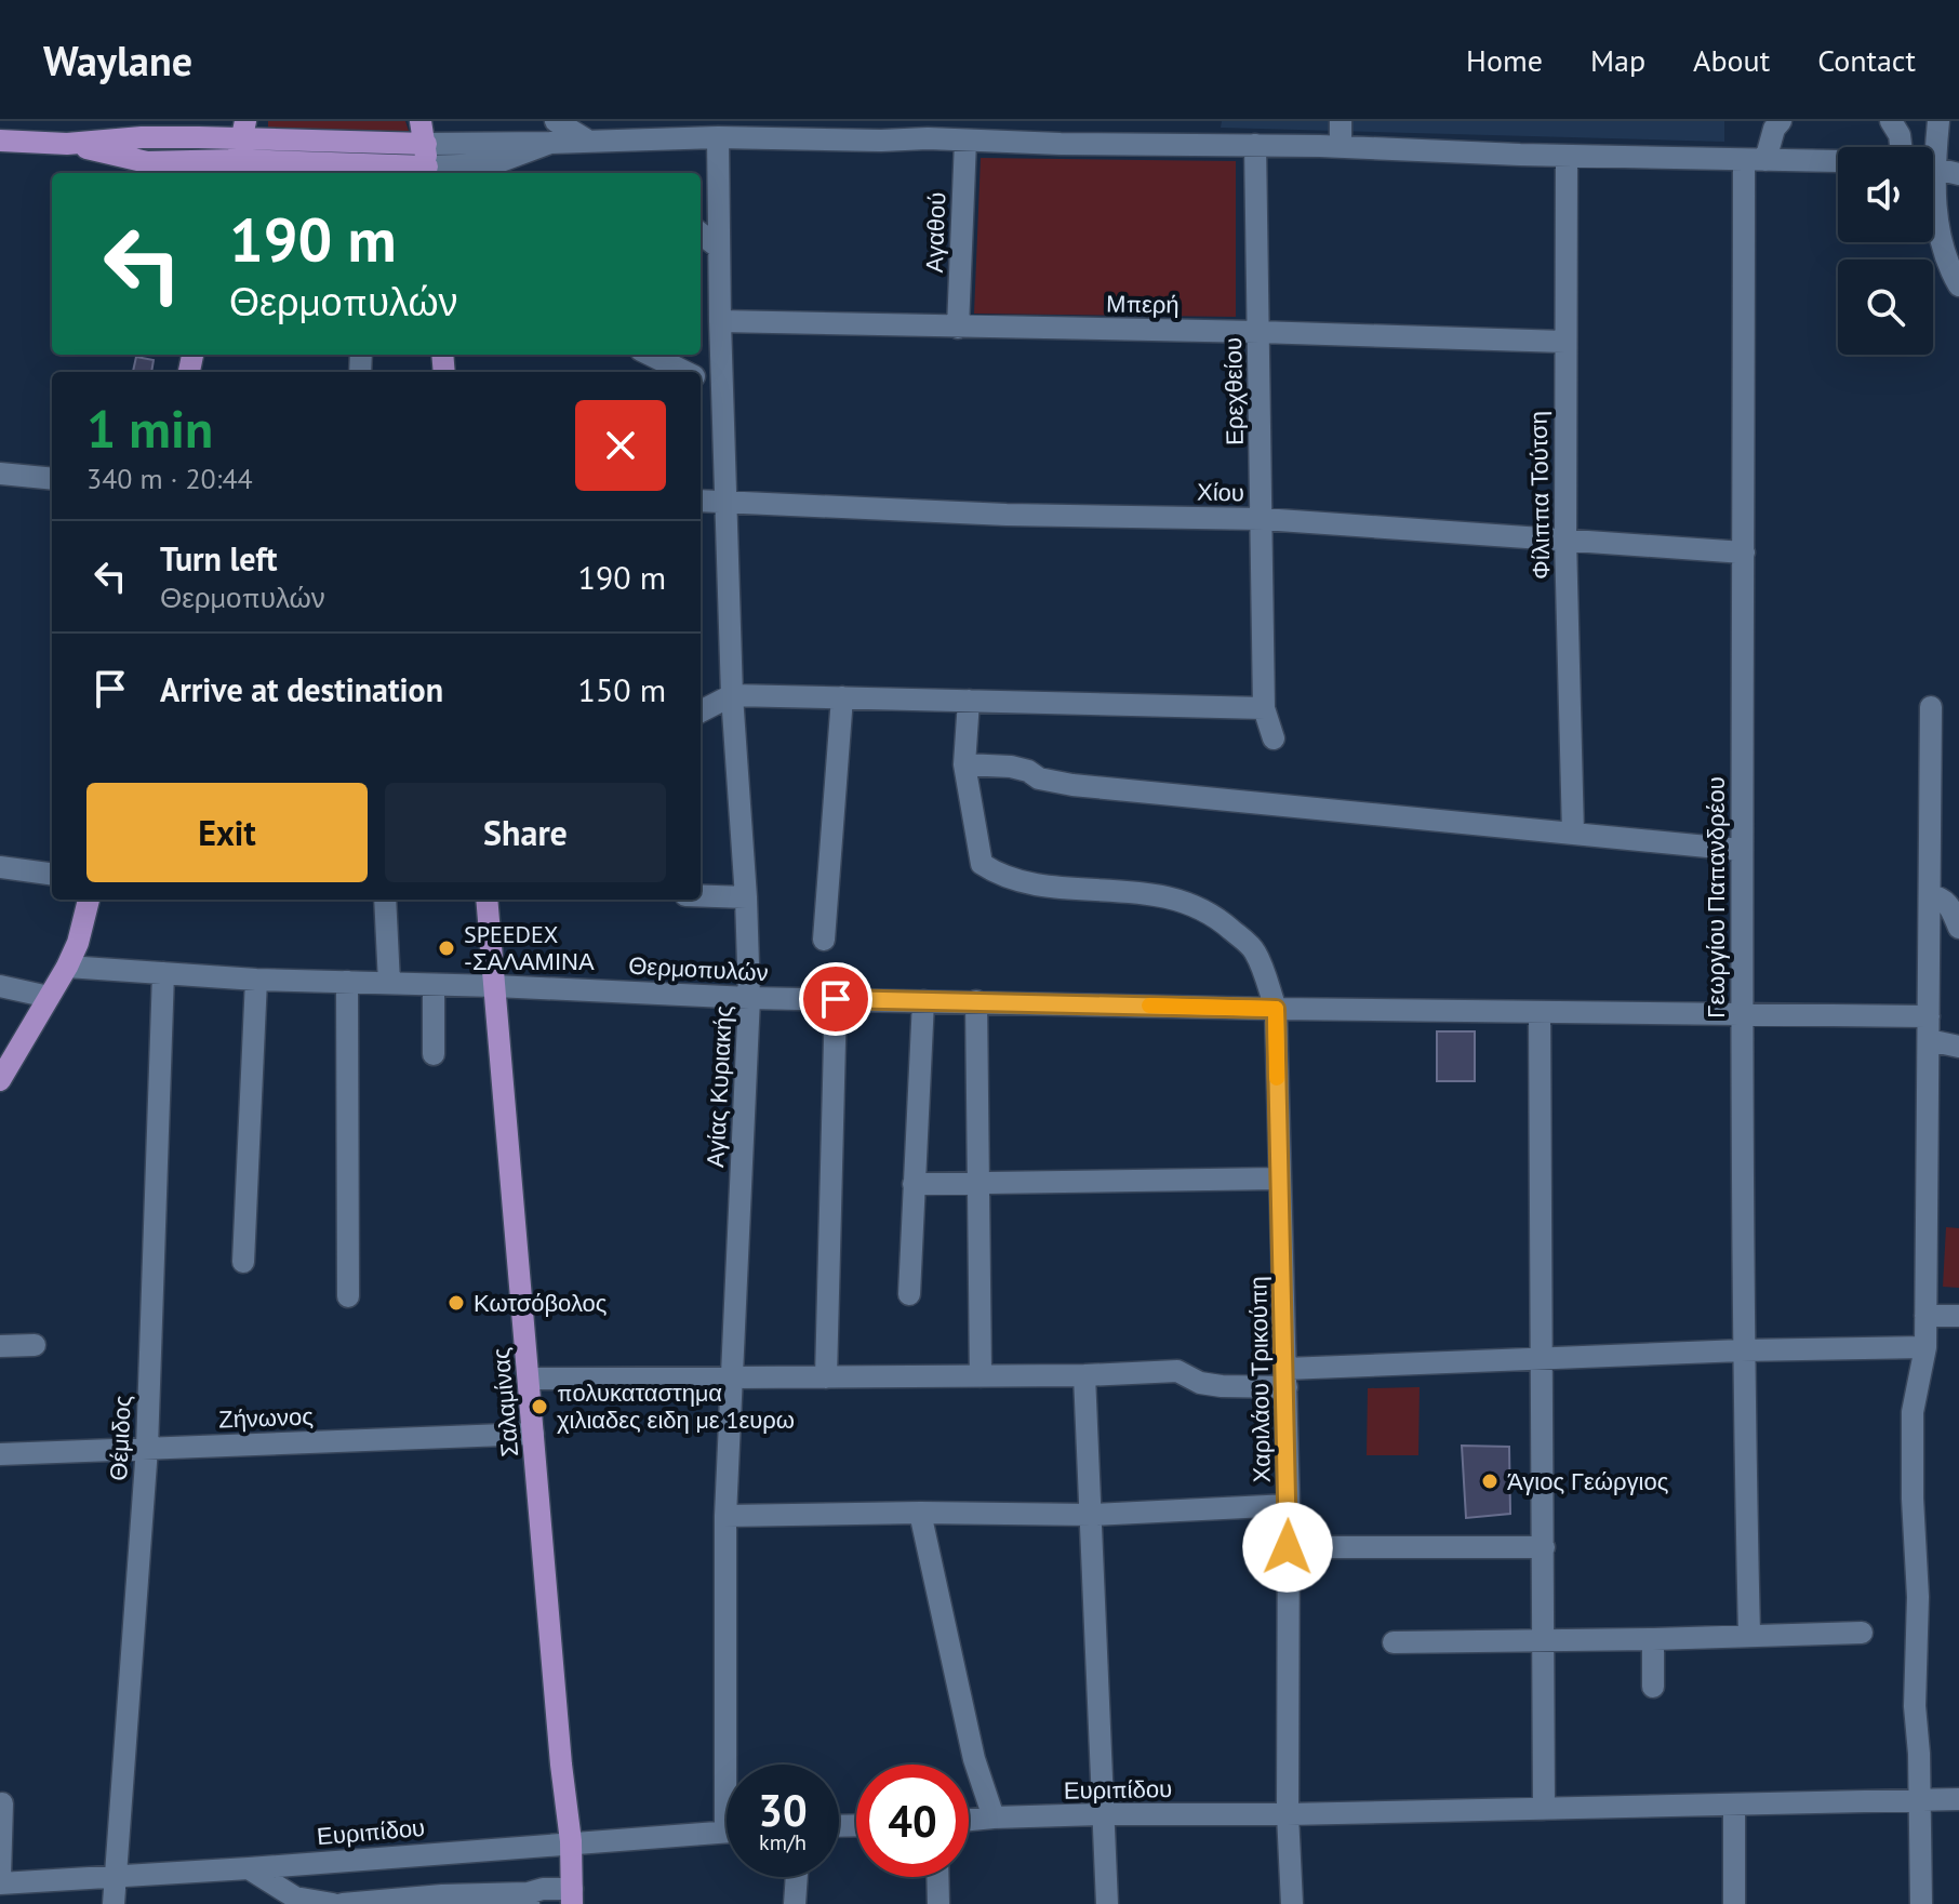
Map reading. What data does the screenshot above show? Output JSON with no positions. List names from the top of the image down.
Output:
{
  "streets": {
    "main road": ["Σαλαμίνας"],
    "street": [
      "Αγαθού",
      "Μπερή",
      "Ερεχθείου",
      "Χίου",
      "Φίλιππα Τούτση",
      "Γεωργίου Παπανδρέου",
      "Θερμοπυλών",
      "Αγίας Κυριακής",
      "Χαριλάου Τρικούπη",
      "Ζήνωνος",
      "Θέμιδος",
      "Ευριπίδου"
    ]
  },
  "crossings": [
    ["Αγαθού", "Μπερή"],
    ["Μπερή", "Ερεχθείου"],
    ["Μπερή", "Φίλιππα Τούτση"],
    ["Μπερή", "Αγίας Κυριακής"],
    ["Ερεχθείου", "Χίου"],
    ["Χίου", "Φίλιππα Τούτση"],
    ["Χίου", "Γεωργίου Παπανδρέου"],
    ["Χίου", "Αγίας Κυριακής"],
    ["Γεωργίου Παπανδρέου", "Θερμοπυλών"],
    ["Θερμοπυλών", "Αγίας Κυριακής"],
    ["Θερμοπυλών", "Χαριλάου Τρικούπη"],
    ["Θερμοπυλών", "Σαλαμίνας"],
    ["Θερμοπυλών", "Θέμιδος"],
    ["Χαριλάου Τρικούπη", "Ευριπίδου"],
    ["Σαλαμίνας", "Ζήνωνος"],
    ["Σαλαμίνας", "Ευριπίδου"],
    ["Ζήνωνος", "Θέμιδος"],
    ["Θέμιδος", "Ευριπίδου"]
  ],
  "places": [
    "SPEEDEX -ΣΑΛΑΜΙΝΑ",
    "Κωτσόβολος",
    "πολυκαταστημα χιλιαδες ειδη με 1ευρω",
    "Άγιος Γεώργιος"
  ],
  "page": {
    "header": "Waylane",
    "nav": [
      "Home",
      "Map",
      "About",
      "Contact"
    ],
    "turn": ["190 m", "Θερμοπυλών"],
    "heading": ["1 min", "340 m · 20:44"],
    "list": [
      {
        "name": "Turn left",
        "note": "Θερμοπυλών",
        "value": "190 m"
      },
      {
        "name": "Arrive at destination",
        "value": "150 m"
      }
    ],
    "buttons": ["Exit", "Share"],
    "speed": "30 km/h",
    "limit": "40"
  }
}
